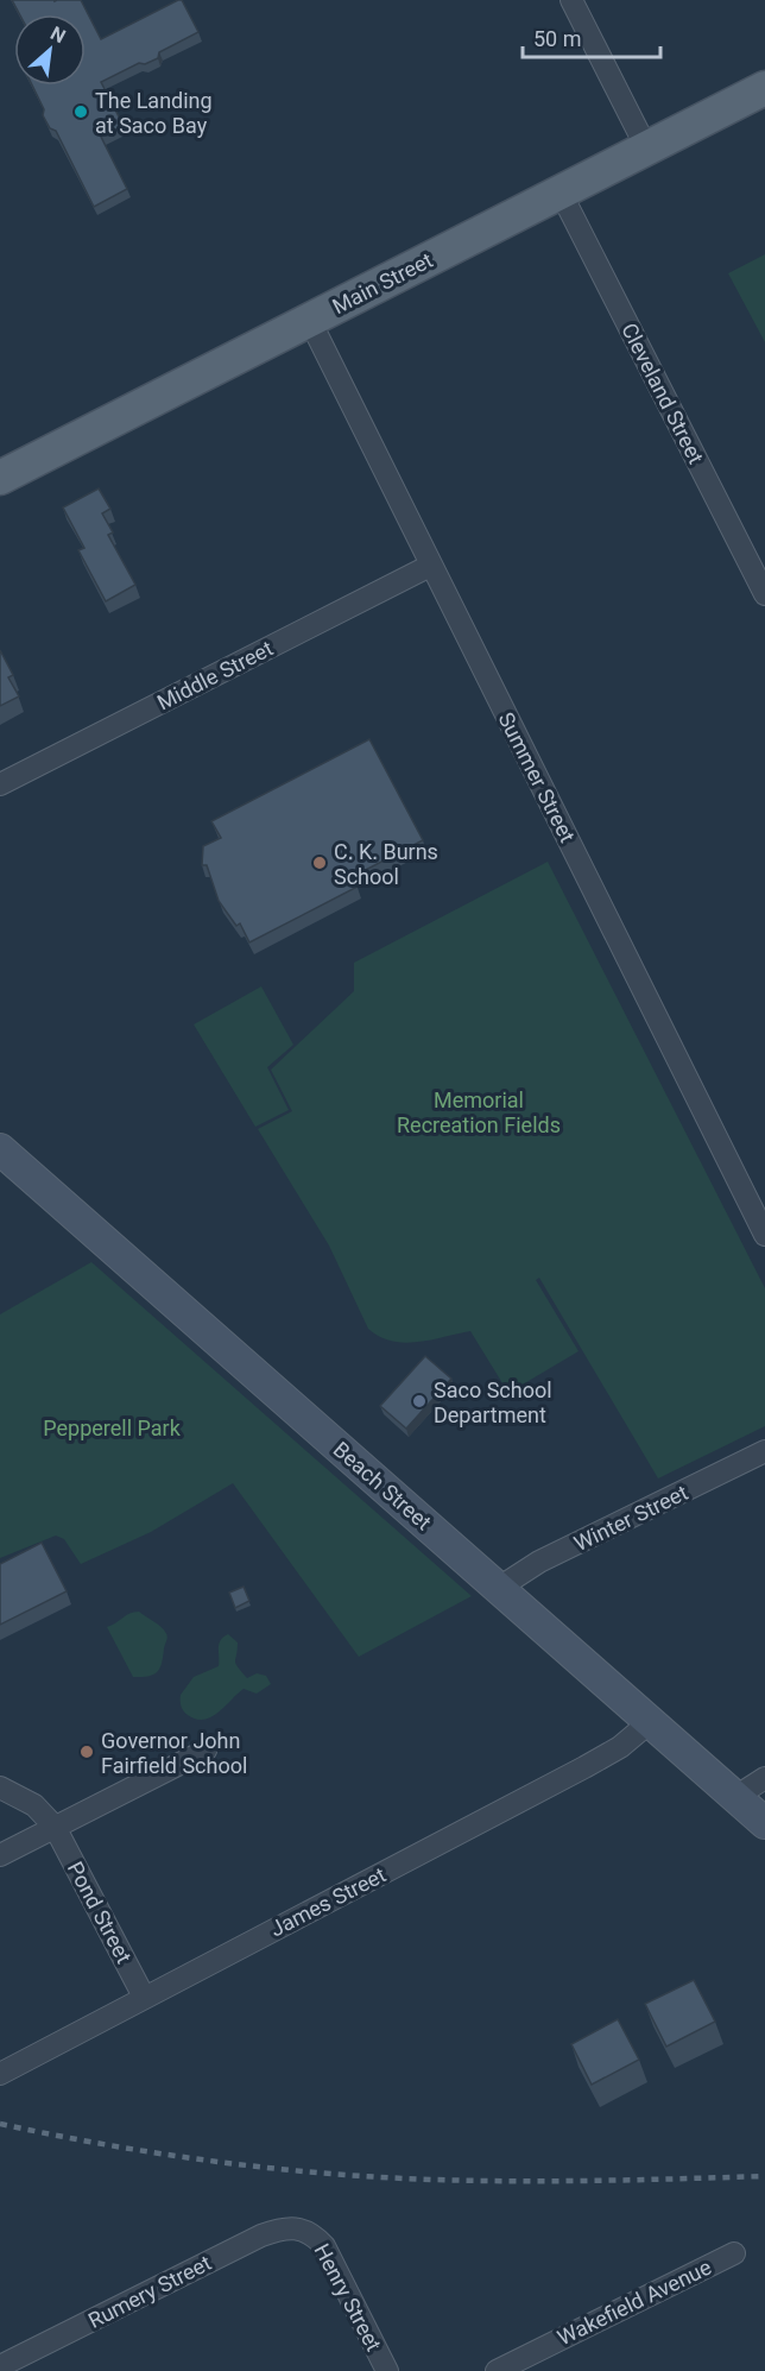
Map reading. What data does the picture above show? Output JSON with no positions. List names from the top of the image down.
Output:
{
  "streets": {
    "main road": ["Main Street", "Beach Street"],
    "street": [
      "Cleveland Street",
      "Middle Street",
      "Summer Street",
      "Winter Street",
      "James Street",
      "Pond Street",
      "Rumery Street",
      "Henry Street",
      "Wakefield Avenue"
    ]
  },
  "crossings": [
    ["Main Street", "Cleveland Street"],
    ["Main Street", "Summer Street"],
    ["Middle Street", "Summer Street"],
    ["Beach Street", "Winter Street"],
    ["Beach Street", "James Street"],
    ["James Street", "Pond Street"],
    ["Rumery Street", "Henry Street"]
  ],
  "parks": ["Memorial Recreation Fields", "Pepperell Park"],
  "places": [
    "The Landing at Saco Bay",
    "C. K. Burns School",
    "Saco School Department",
    "Governor John Fairfield School"
  ],
  "scale_bar": "50 m",
  "north": "top right"
}
